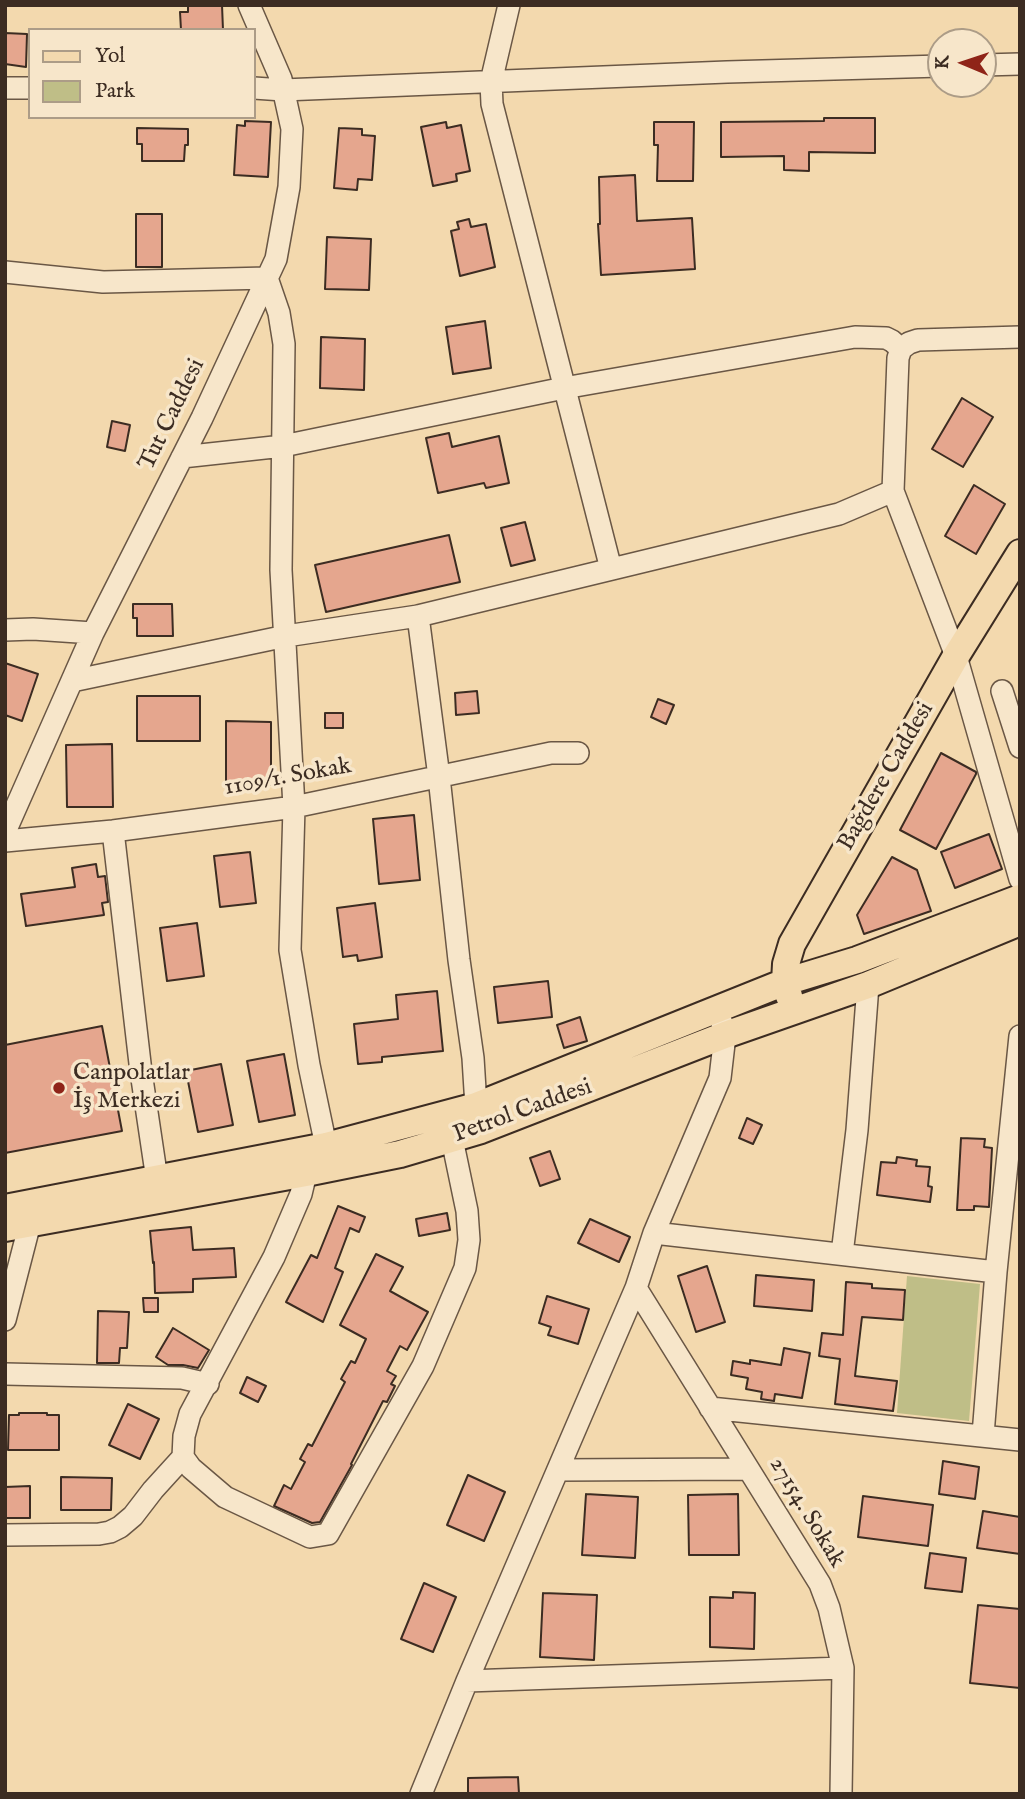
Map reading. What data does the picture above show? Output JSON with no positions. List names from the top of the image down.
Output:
{
  "streets": {
    "main road": ["Bağdere Caddesi", "Petrol Caddesi"],
    "street": ["Tut Caddesi", "1109/1. Sokak", "27154. Sokak"]
  },
  "crossings": [
    ["Bağdere Caddesi", "Petrol Caddesi"]
  ],
  "places": ["Canpolatlar İş Merkezi"],
  "legend": ["Yol", "Park"],
  "north": "left"
}
